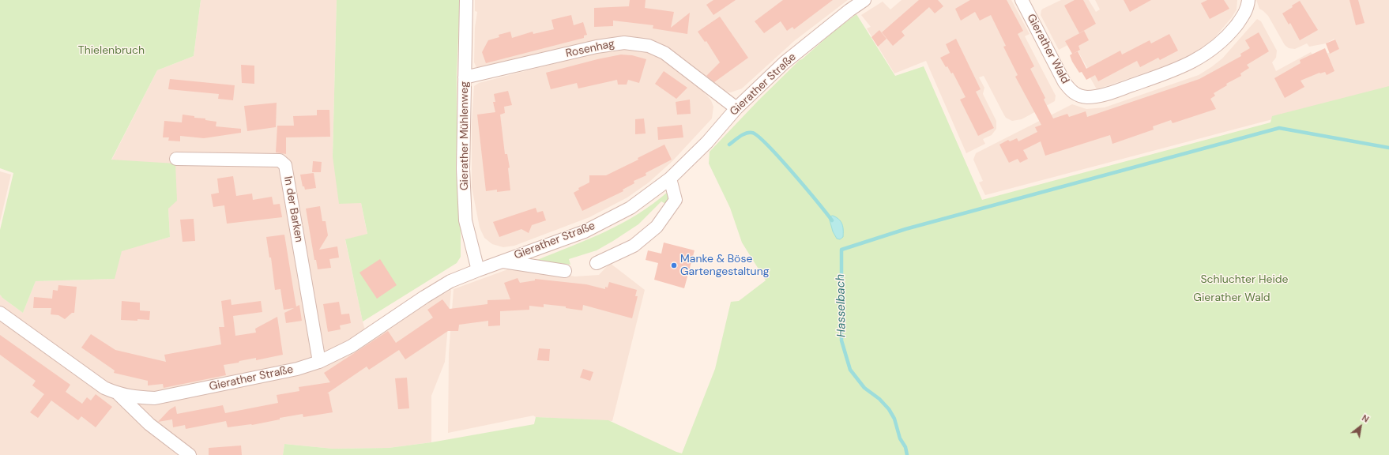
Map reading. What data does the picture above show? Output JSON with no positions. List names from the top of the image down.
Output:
{
  "streets": {
    "street": [
      "Rosenhag",
      "Gierather Wald",
      "Gierather Straße",
      "Gierather Mühlenweg",
      "In der Barken"
    ]
  },
  "crossings": [
    ["Rosenhag", "Gierather Straße"],
    ["Rosenhag", "Gierather Mühlenweg"],
    ["Gierather Straße", "Gierather Mühlenweg"],
    ["Gierather Straße", "In der Barken"]
  ],
  "water": ["Hasselbach"],
  "parks": ["Thielenbruch", "Schluchter Heide", "Gierather Wald"],
  "places": ["Manke & Böse Gartengestaltung"],
  "north": "top right"
}
